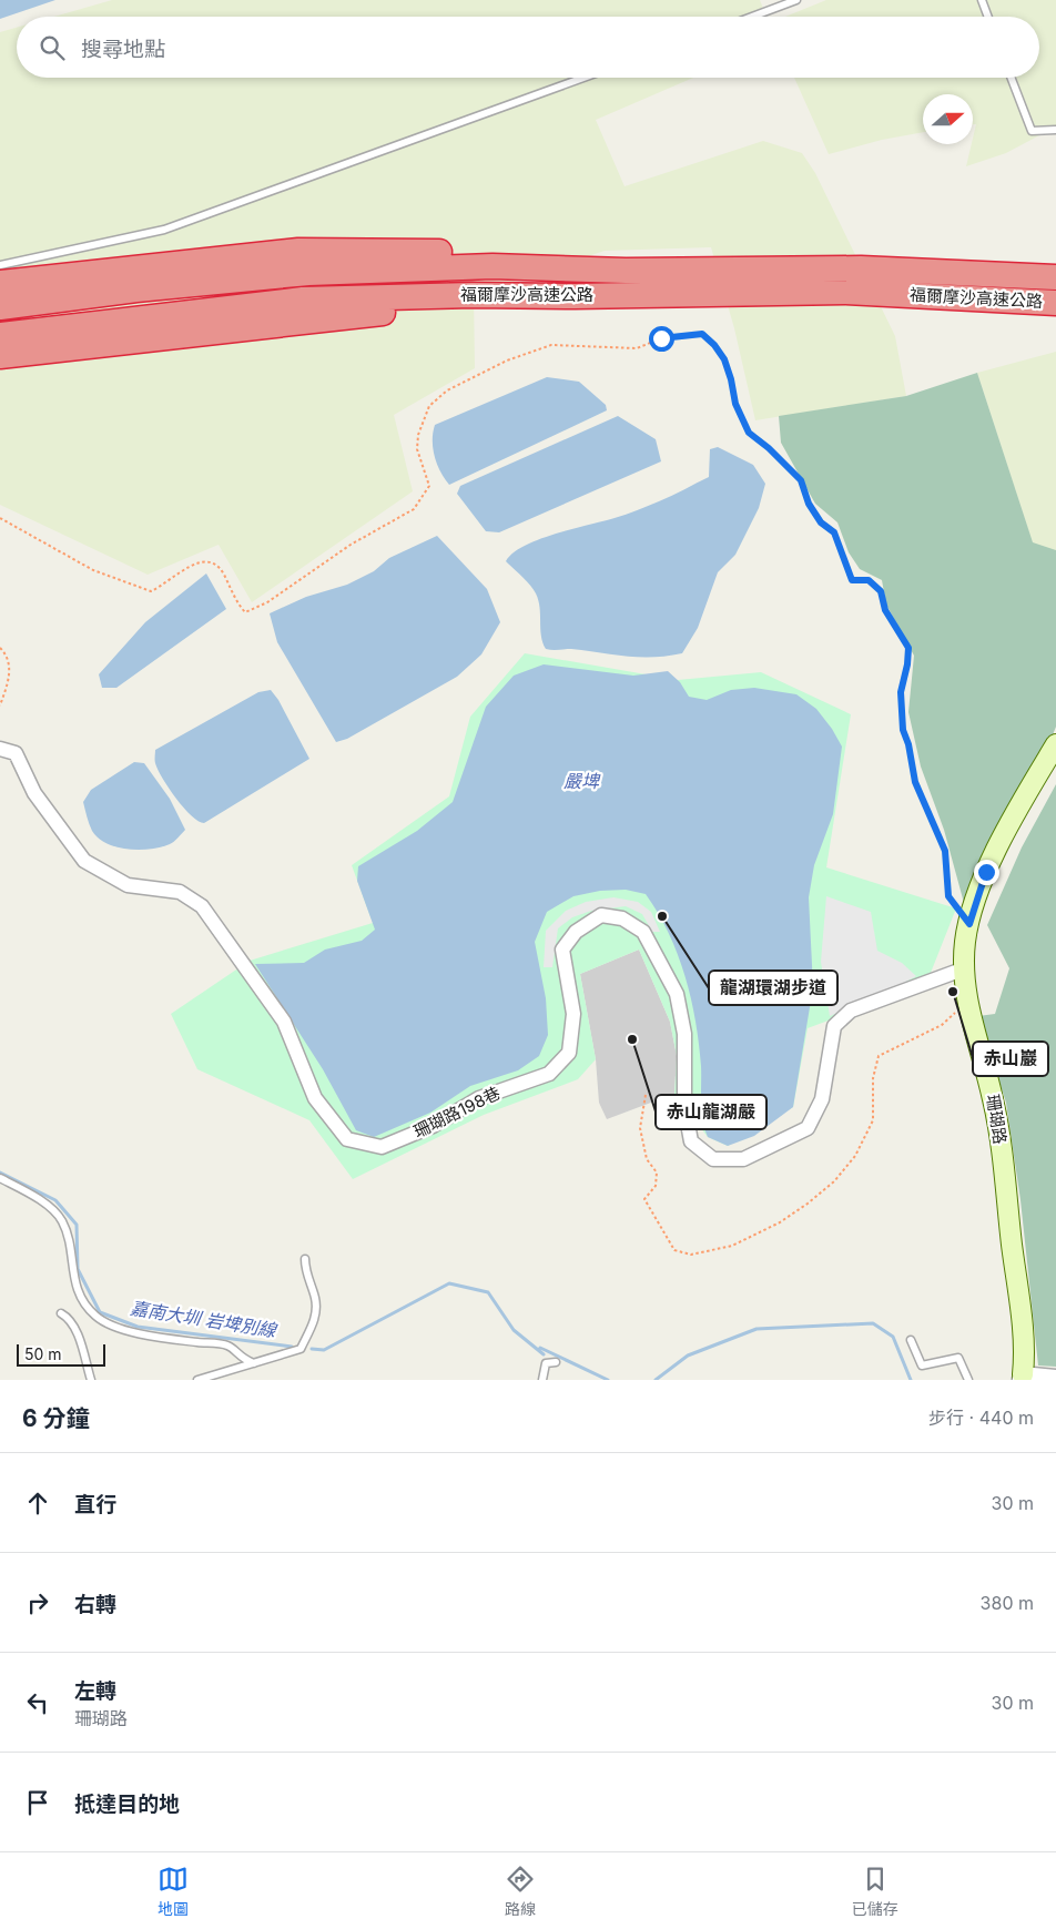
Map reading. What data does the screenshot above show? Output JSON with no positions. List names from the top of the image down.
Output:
{
  "streets": {
    "highway": ["福爾摩沙高速公路"],
    "street": ["珊瑚路198巷", "珊瑚路"]
  },
  "crossings": [
    ["珊瑚路198巷", "珊瑚路"]
  ],
  "water": ["嚴埤", "嘉南大圳 岩埤別線"],
  "places": ["龍湖環湖步道", "赤山巖", "赤山龍湖嚴"],
  "scale_bar": "50 m",
  "north": "right",
  "page": {
    "search": "搜尋地點",
    "scale": "50 m",
    "heading": ["6 分鐘", "步行 · 440 m"],
    "list": [
      ["直行", "30 m"],
      ["右轉", "380 m"],
      ["左轉", "珊瑚路", "30 m"],
      "抵達目的地"
    ],
    "nav": ["地圖", "路線", "已儲存"]
  }
}
